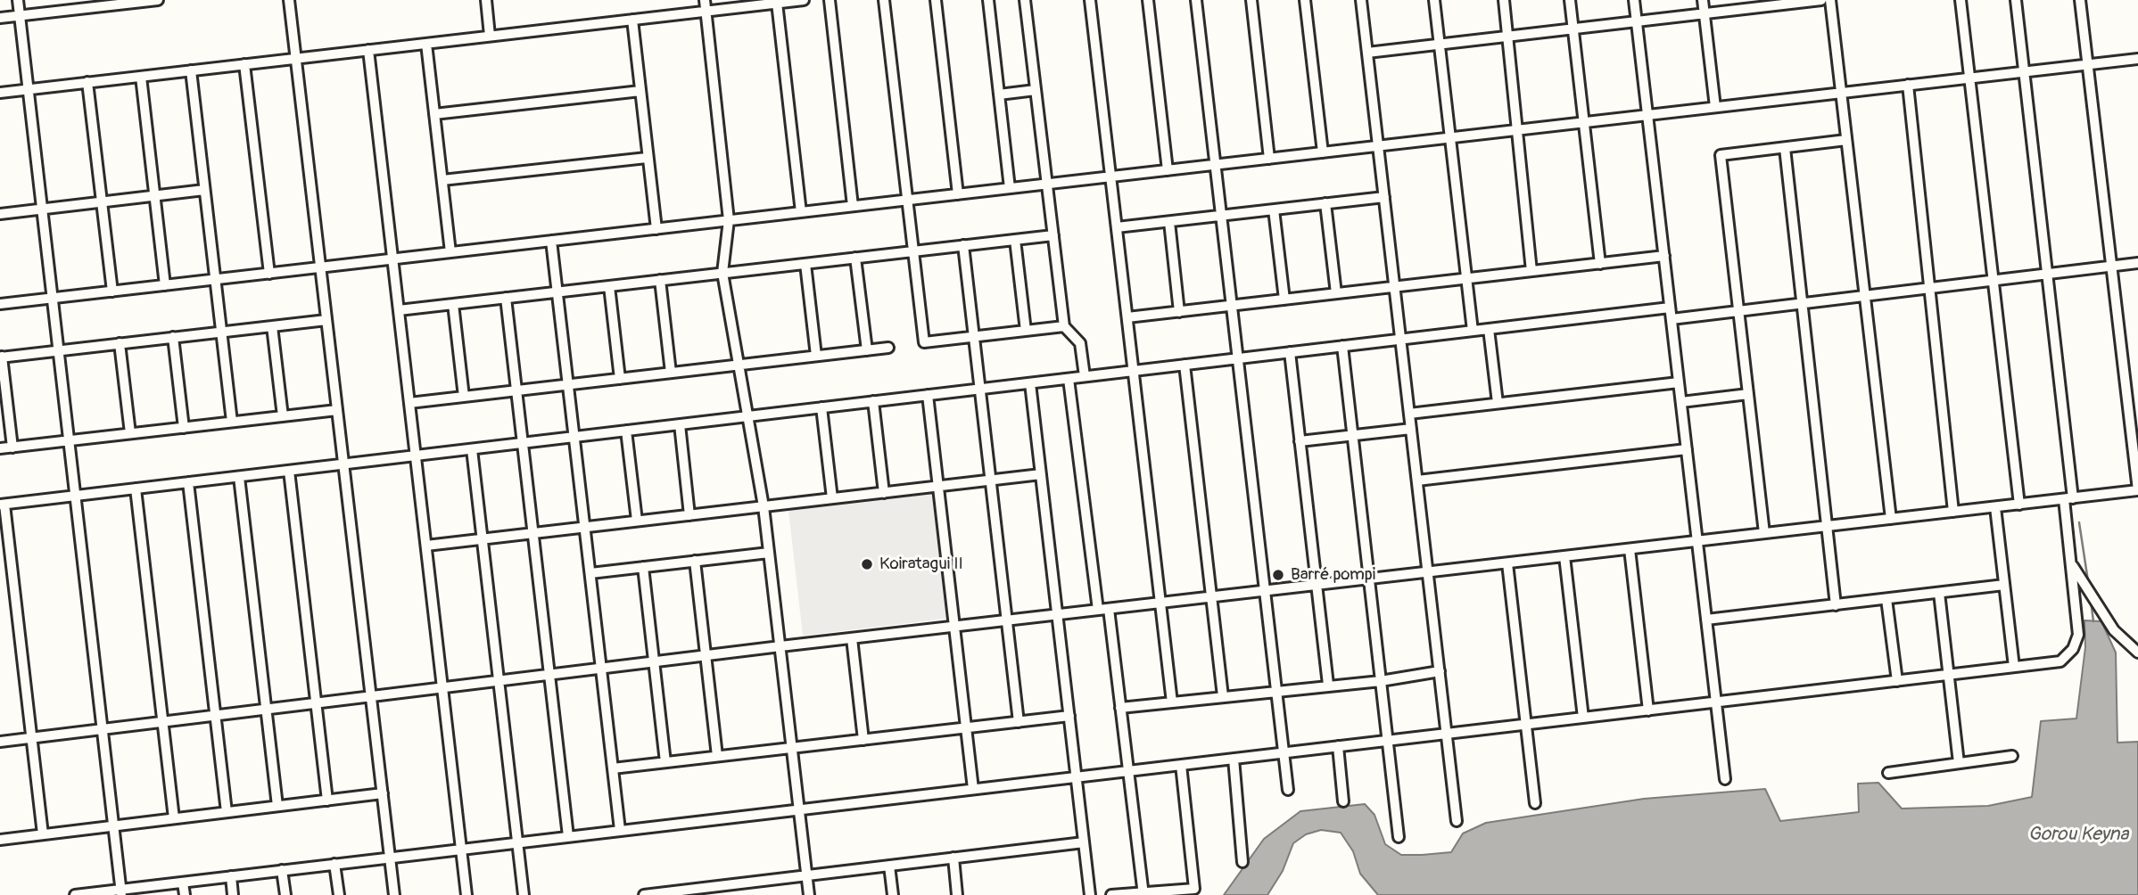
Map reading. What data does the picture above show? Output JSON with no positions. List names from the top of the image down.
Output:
{
  "water": ["Gorou Keyna"],
  "places": ["Koiratagui II", "Barré pompi"]
}
